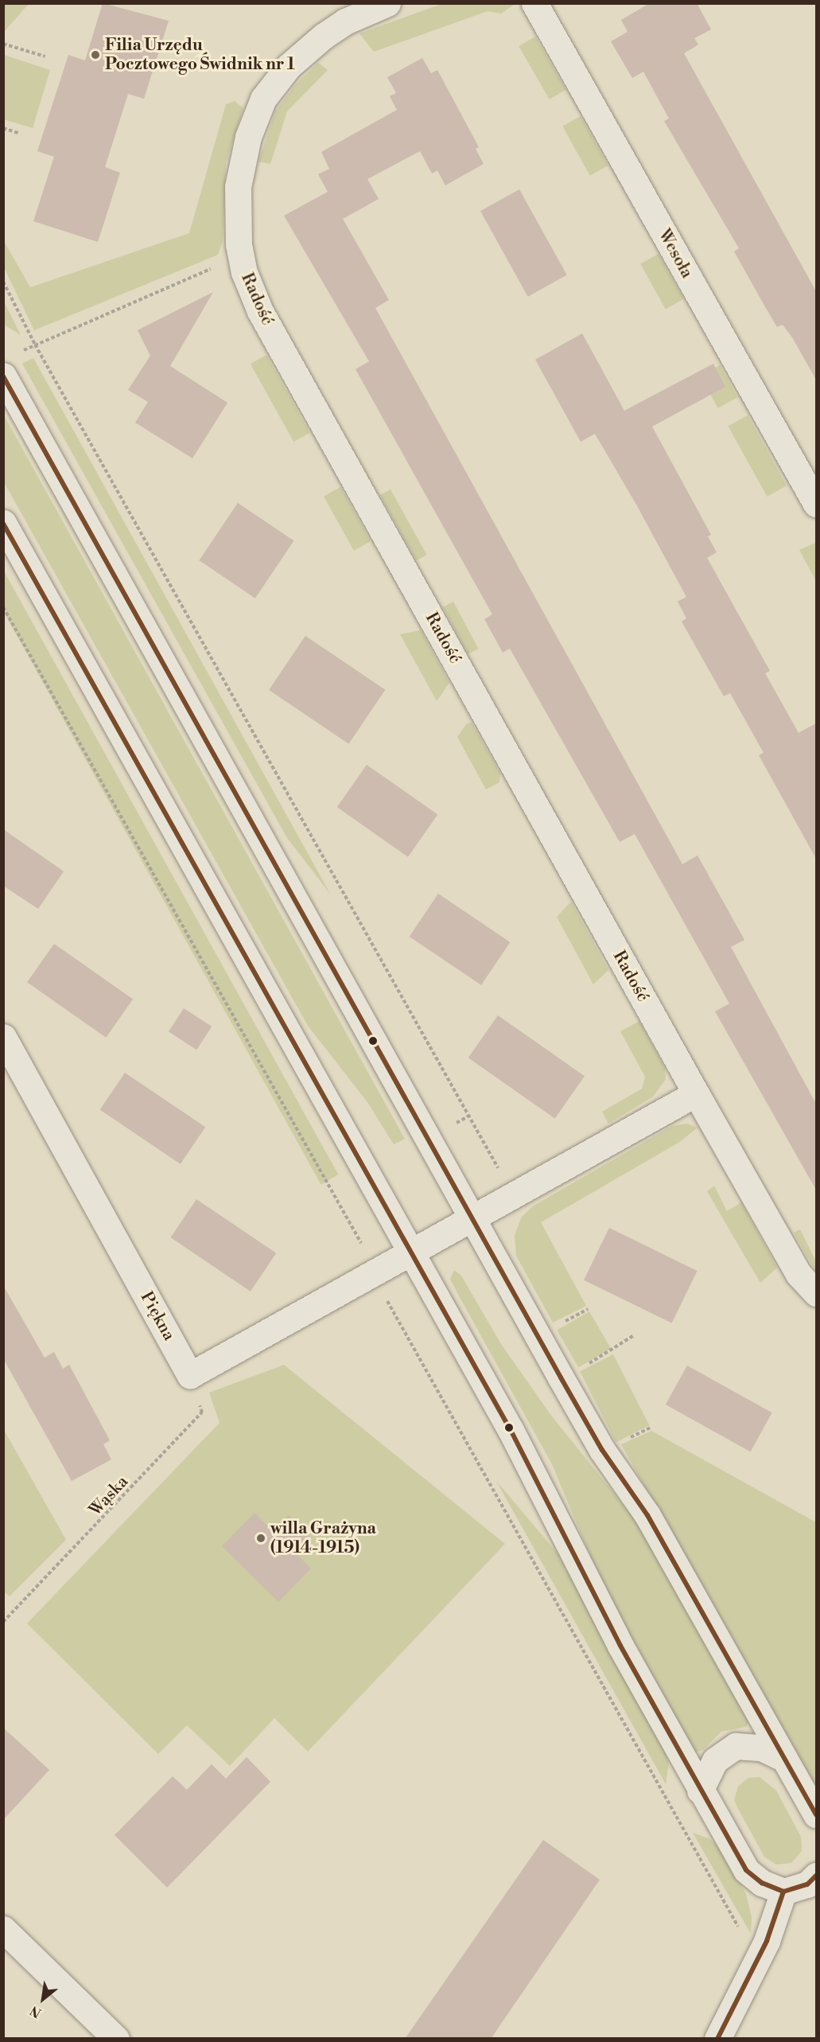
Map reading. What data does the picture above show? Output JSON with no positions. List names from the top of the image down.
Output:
{
  "streets": {
    "street": ["Wesoła", "Radość", "Piękna"],
    "path": ["Wąska"]
  },
  "crossings": [
    ["Piękna", "Wąska"]
  ],
  "places": ["Filia Urzędu Pocztowego Świdnik nr 1", "willa Grażyna (1914-1915)"],
  "north": "bottom left"
}
